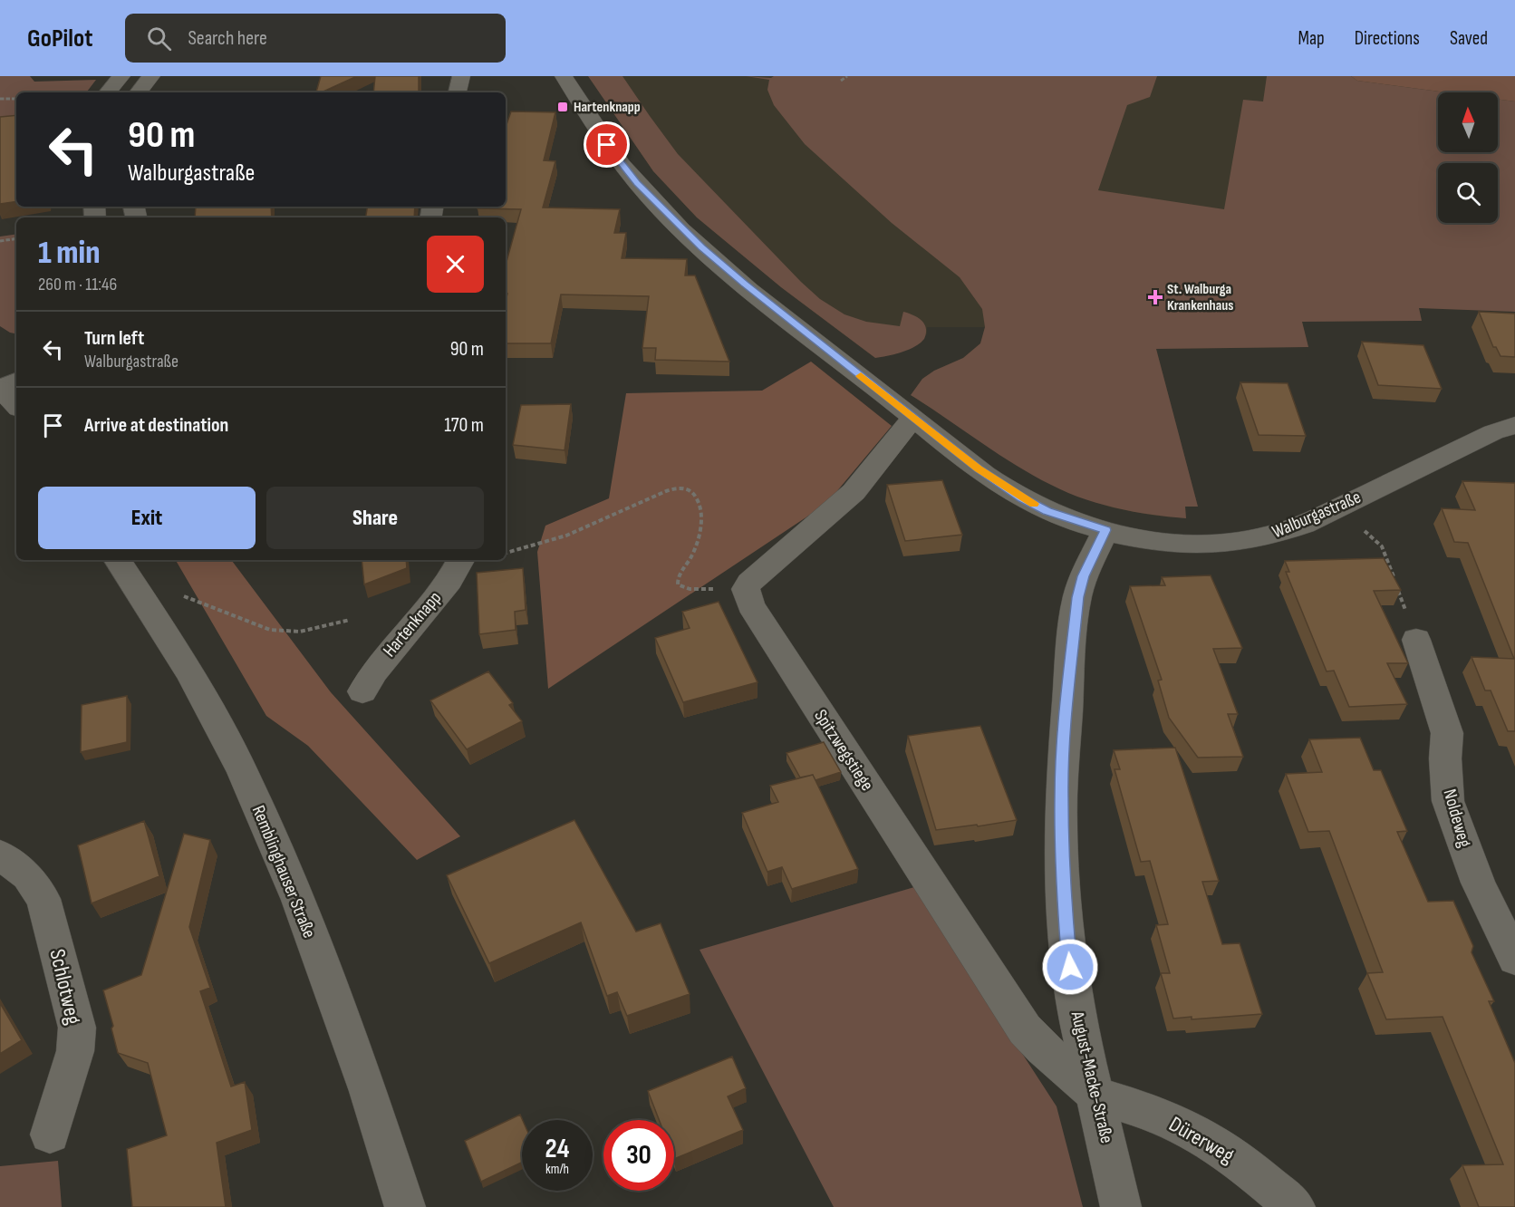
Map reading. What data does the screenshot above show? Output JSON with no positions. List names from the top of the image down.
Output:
{
  "streets": {
    "street": [
      "Walburgastraße",
      "Hartenknapp",
      "Spitzwegstiege",
      "Noldeweg",
      "Remblinghauser Straße",
      "Schlotweg",
      "August-Macke-Straße",
      "Dürerweg"
    ]
  },
  "crossings": [
    ["Walburgastraße", "August-Macke-Straße"],
    ["Spitzwegstiege", "August-Macke-Straße"],
    ["Spitzwegstiege", "Dürerweg"],
    ["August-Macke-Straße", "Dürerweg"]
  ],
  "places": {
    "transit": ["Hartenknapp"],
    "health": ["St. Walburga Krankenhaus"]
  },
  "north": "top",
  "page": {
    "header": "GoPilot",
    "search": "Search here",
    "nav": ["Map", "Directions", "Saved"],
    "turn": ["90 m", "Walburgastraße"],
    "heading": ["1 min", "260 m · 11:46"],
    "list": [
      {
        "name": "Turn left",
        "note": "Walburgastraße",
        "value": "90 m"
      },
      {
        "name": "Arrive at destination",
        "value": "170 m"
      }
    ],
    "buttons": ["Exit", "Share"],
    "speed": "24 km/h",
    "limit": "30"
  }
}
